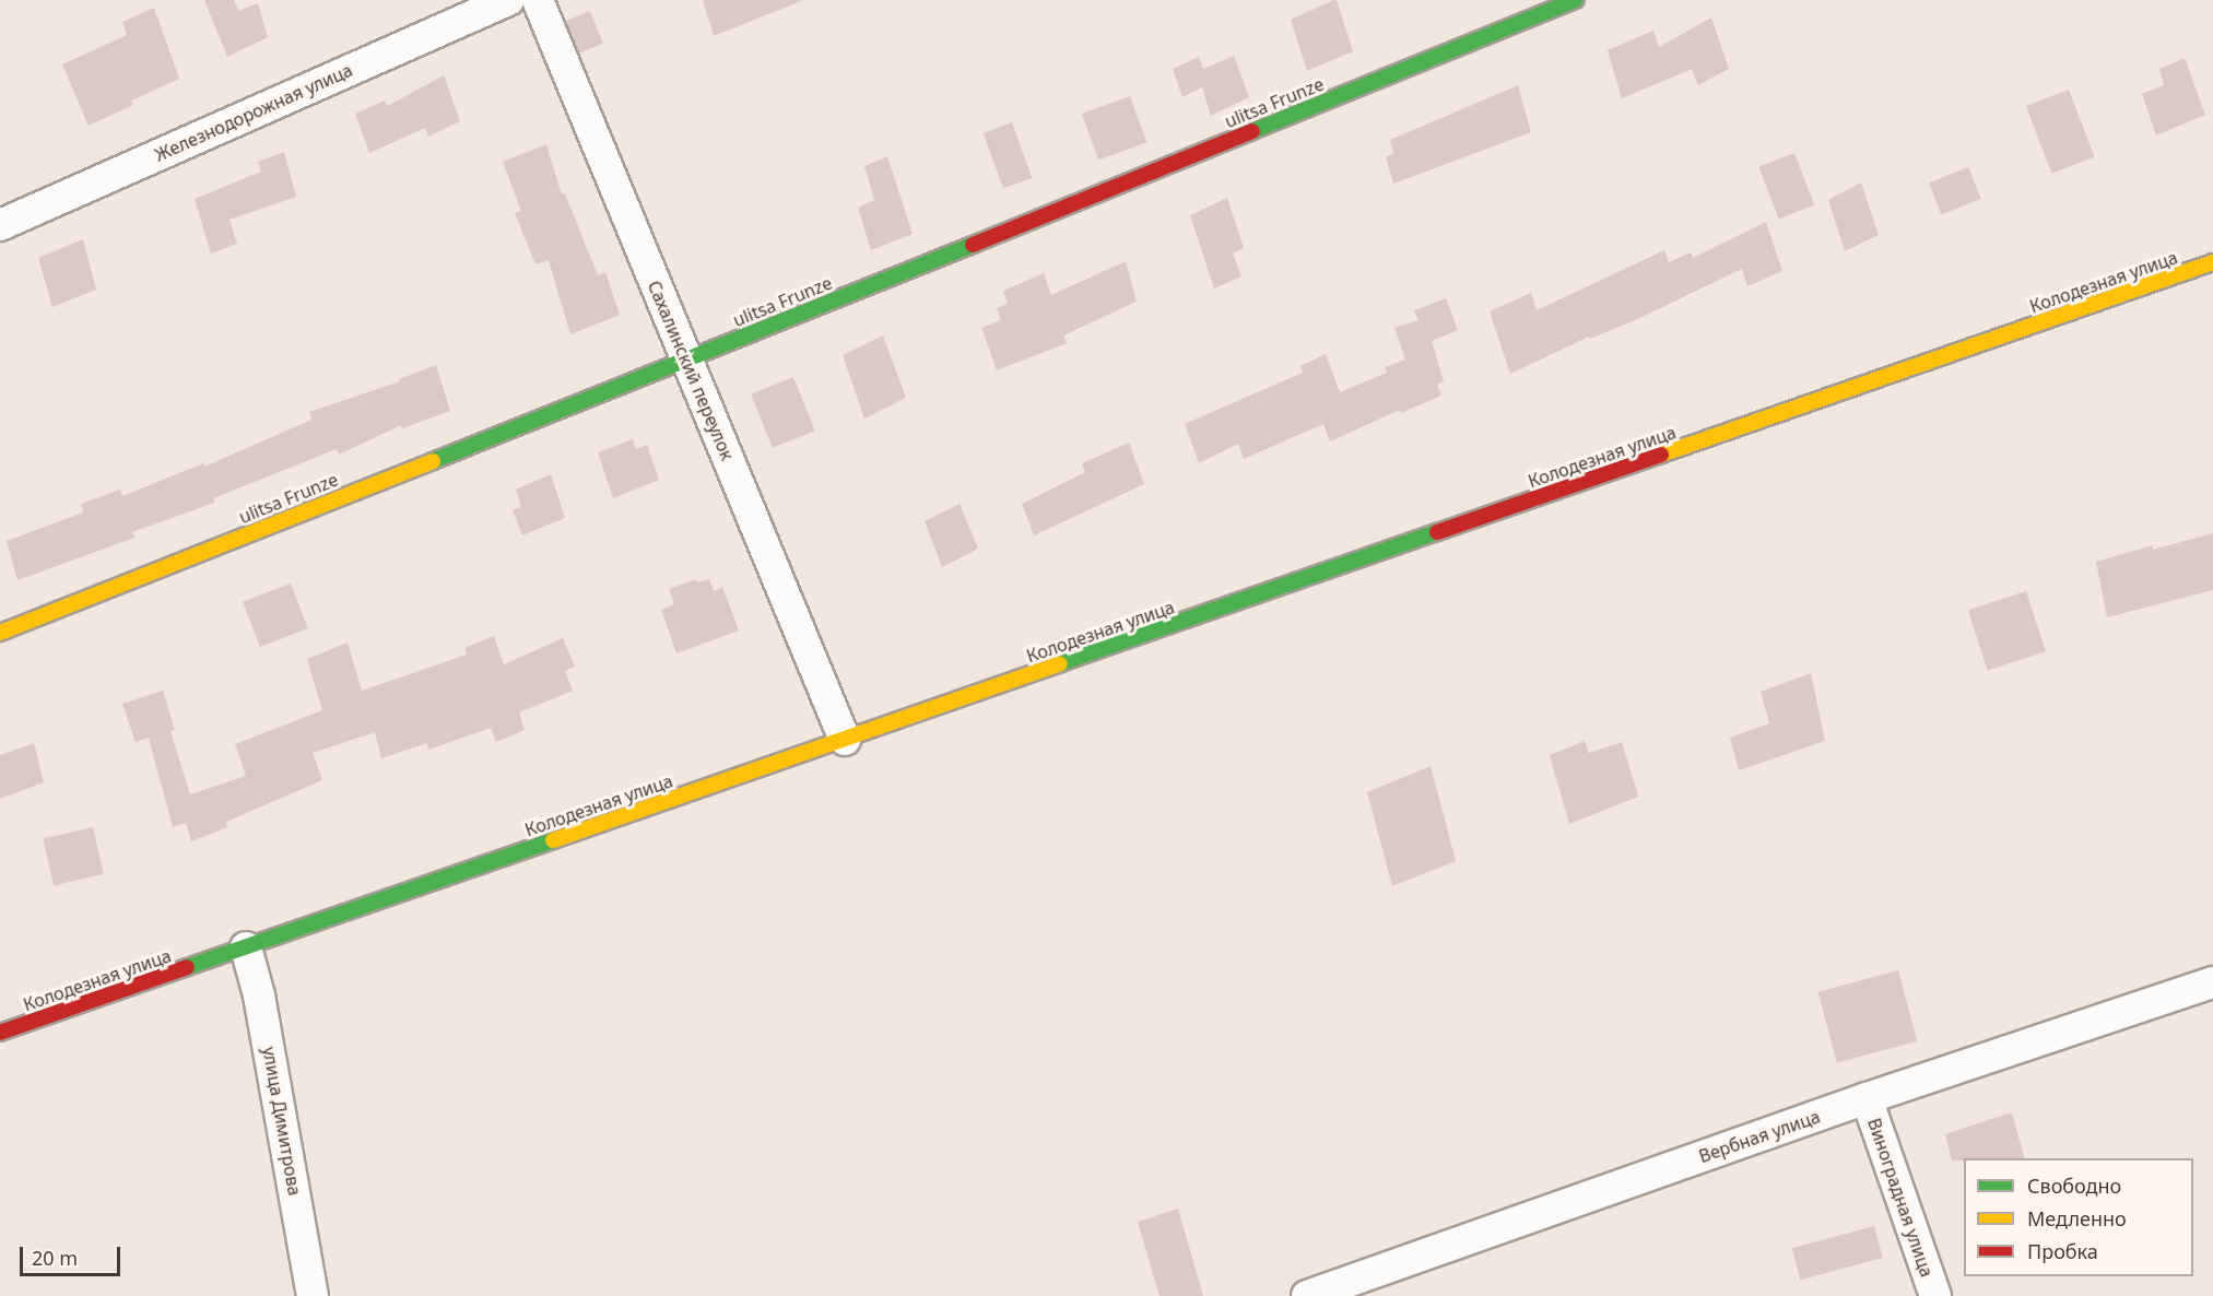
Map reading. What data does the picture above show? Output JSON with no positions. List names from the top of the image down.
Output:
{
  "streets": {
    "main road": ["ulitsa Frunze", "Колодезная улица"],
    "street": [
      "Железнодорожная улица",
      "Сахалинский переулок",
      "улица Димитрова",
      "Вербная улица",
      "Виноградная улица"
    ]
  },
  "crossings": [
    ["ulitsa Frunze", "Сахалинский переулок"],
    ["Колодезная улица", "Сахалинский переулок"],
    ["Колодезная улица", "улица Димитрова"],
    ["Вербная улица", "Виноградная улица"]
  ],
  "legend": ["Свободно", "Медленно", "Пробка"],
  "scale_bar": "20 m"
}
